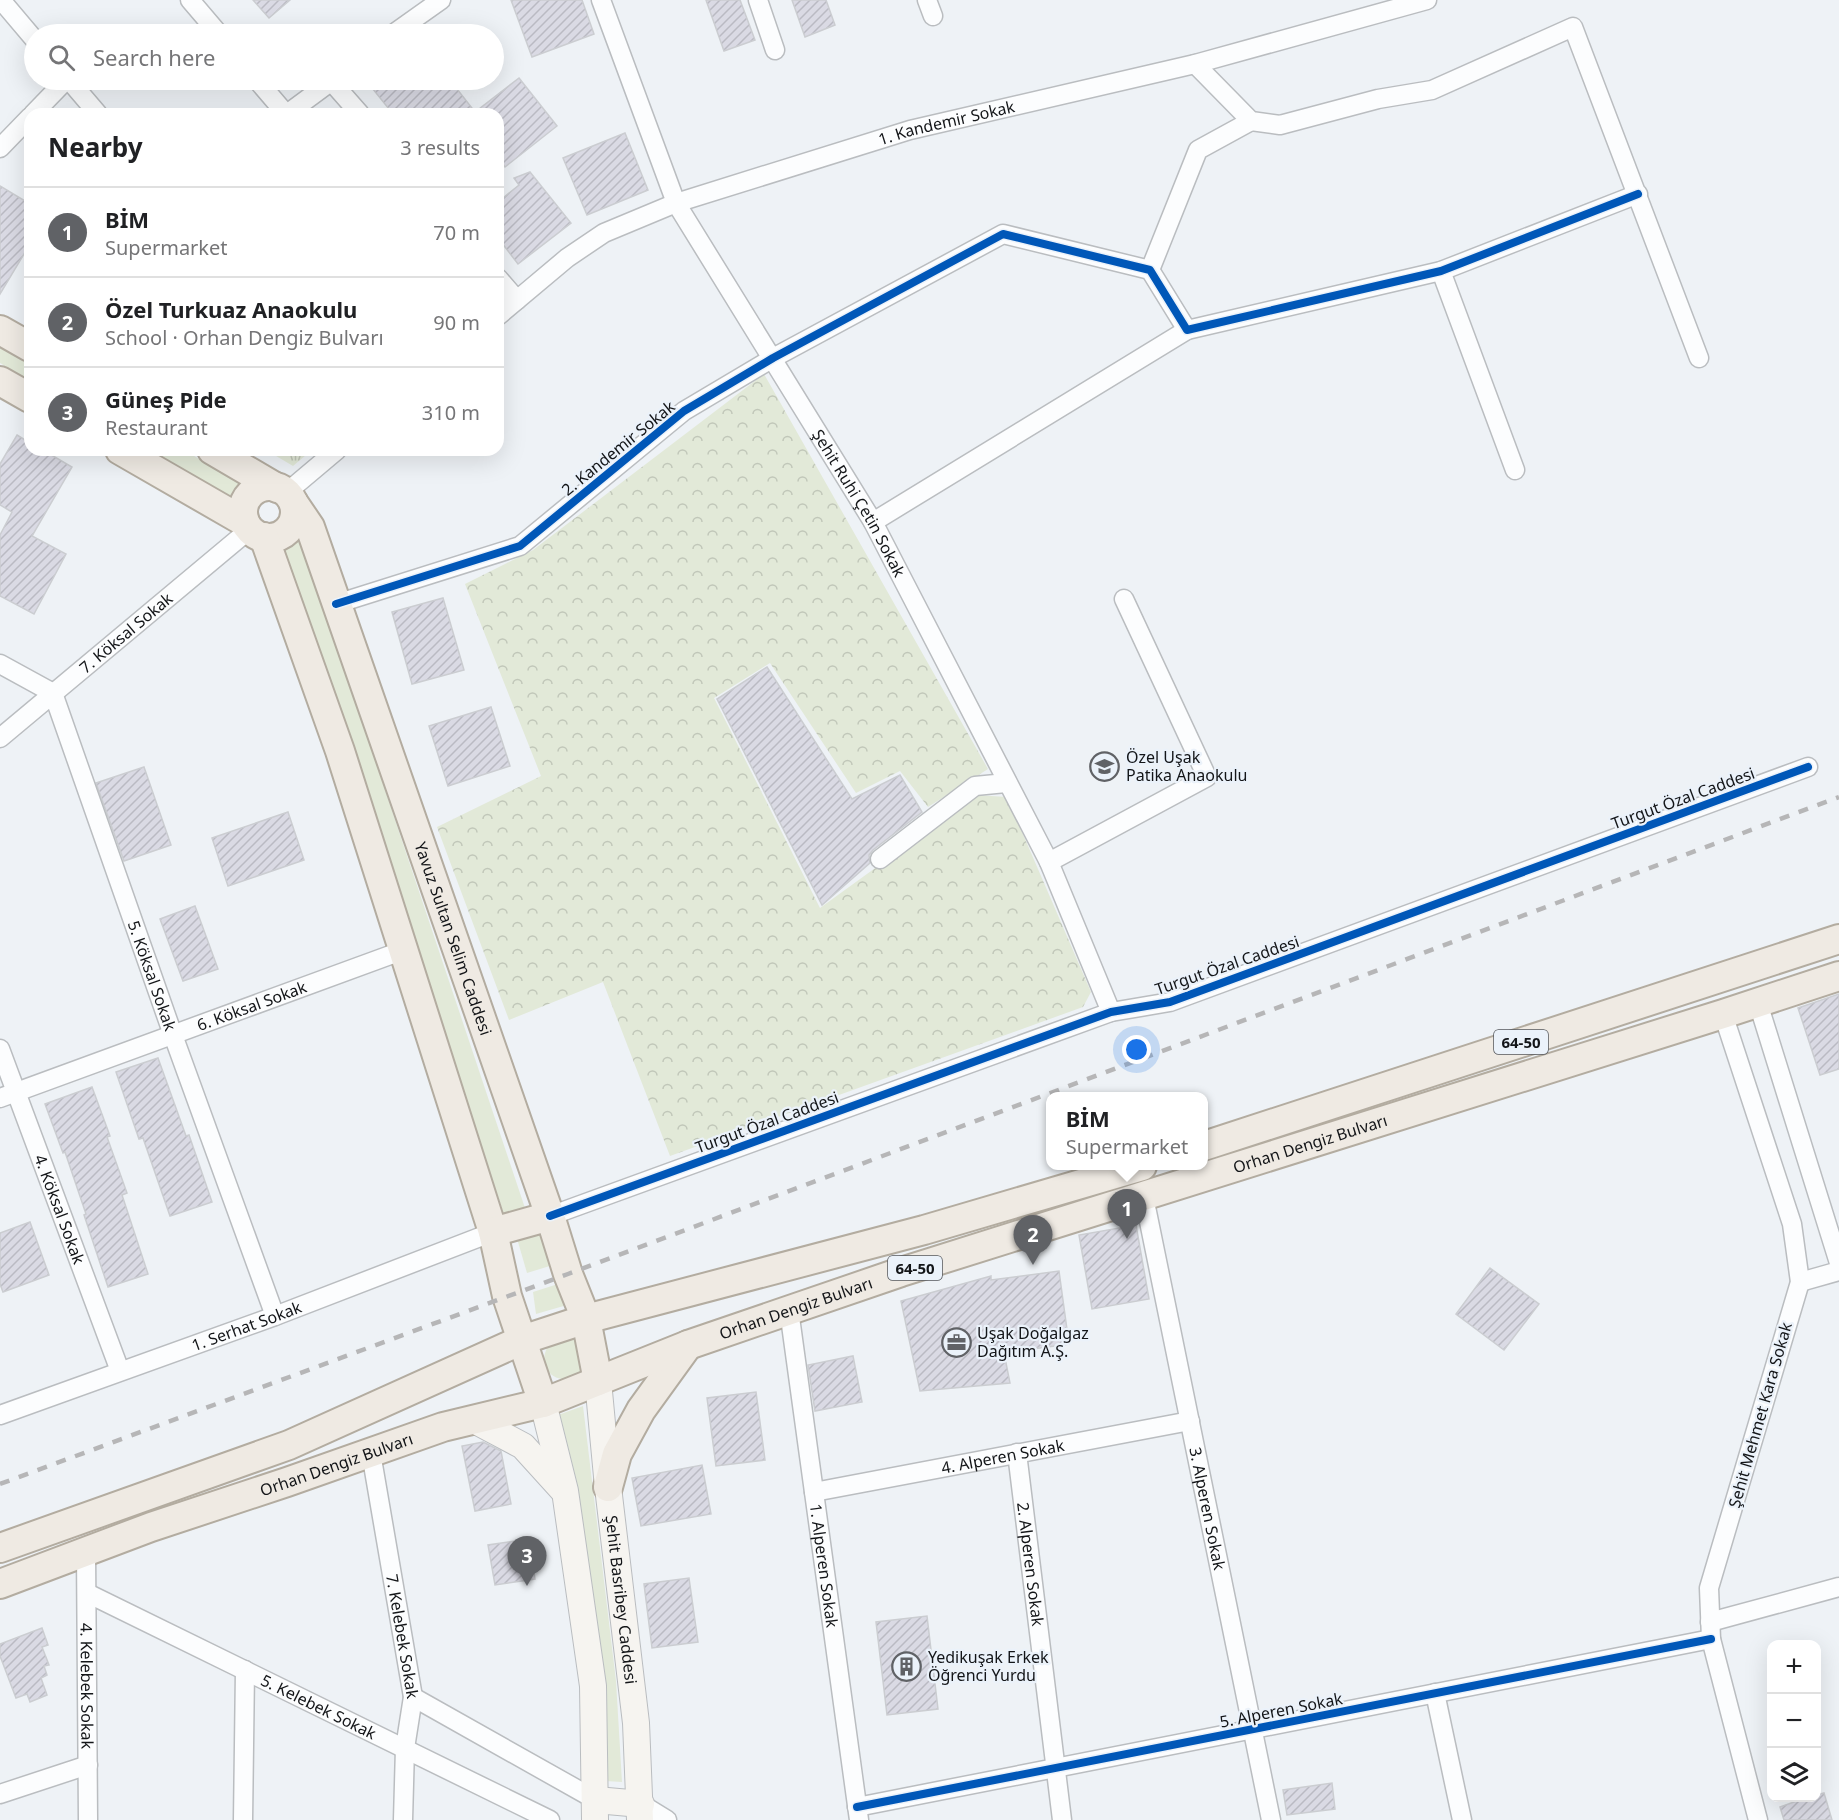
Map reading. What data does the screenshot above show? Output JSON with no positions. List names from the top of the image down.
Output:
{
  "streets": {
    "main road": ["Yavuz Sultan Selim Caddesi", "64-50", "Orhan Dengiz Bulvarı"],
    "street": [
      "1. Kandemir Sokak",
      "2. Kandemir Sokak",
      "Şehit Ruhi Çetin Sokak",
      "7. Köksal Sokak",
      "Turgut Özal Caddesi",
      "5. Köksal Sokak",
      "6. Köksal Sokak",
      "4. Köksal Sokak",
      "1. Serhat Sokak",
      "Şehit Mehmet Kara Sokak",
      "4. Alperen Sokak",
      "3. Alperen Sokak",
      "1. Alperen Sokak",
      "2. Alperen Sokak",
      "Şehit Basribey Caddesi",
      "7. Kelebek Sokak",
      "4. Kelebek Sokak",
      "5. Kelebek Sokak",
      "5. Alperen Sokak"
    ]
  },
  "crossings": [
    ["1. Kandemir Sokak", "Şehit Ruhi Çetin Sokak"],
    ["2. Kandemir Sokak", "Şehit Ruhi Çetin Sokak"],
    ["2. Kandemir Sokak", "Yavuz Sultan Selim Caddesi"],
    ["Şehit Ruhi Çetin Sokak", "Turgut Özal Caddesi"],
    ["7. Köksal Sokak", "Yavuz Sultan Selim Caddesi"],
    ["7. Köksal Sokak", "5. Köksal Sokak"],
    ["Turgut Özal Caddesi", "Yavuz Sultan Selim Caddesi"],
    ["Yavuz Sultan Selim Caddesi", "Orhan Dengiz Bulvarı"],
    ["Yavuz Sultan Selim Caddesi", "Şehit Basribey Caddesi"],
    ["5. Köksal Sokak", "6. Köksal Sokak"],
    ["5. Köksal Sokak", "1. Serhat Sokak"],
    ["6. Köksal Sokak", "4. Köksal Sokak"],
    ["Orhan Dengiz Bulvarı", "Şehit Mehmet Kara Sokak"],
    ["Orhan Dengiz Bulvarı", "3. Alperen Sokak"],
    ["Orhan Dengiz Bulvarı", "1. Alperen Sokak"],
    ["Orhan Dengiz Bulvarı", "Şehit Basribey Caddesi"],
    ["Orhan Dengiz Bulvarı", "7. Kelebek Sokak"],
    ["Orhan Dengiz Bulvarı", "4. Kelebek Sokak"],
    ["4. Köksal Sokak", "1. Serhat Sokak"],
    ["Şehit Mehmet Kara Sokak", "5. Alperen Sokak"],
    ["4. Alperen Sokak", "3. Alperen Sokak"],
    ["4. Alperen Sokak", "1. Alperen Sokak"],
    ["4. Alperen Sokak", "2. Alperen Sokak"],
    ["3. Alperen Sokak", "5. Alperen Sokak"],
    ["1. Alperen Sokak", "5. Alperen Sokak"],
    ["2. Alperen Sokak", "5. Alperen Sokak"],
    ["7. Kelebek Sokak", "5. Kelebek Sokak"],
    ["4. Kelebek Sokak", "5. Kelebek Sokak"]
  ],
  "places": {
    "school or university": ["Özel Uşak Patika Anaokulu"],
    "office": ["Uşak Doğalgaz Dağıtım A.Ş."],
    "building": ["Yedikuşak Erkek Öğrenci Yurdu"]
  },
  "page": {
    "search": "Search here",
    "heading": ["Nearby", "3 results"],
    "list": [
      {
        "mark": "1",
        "name": "BİM",
        "note": "Supermarket",
        "value": "70 m"
      },
      {
        "mark": "2",
        "name": "Özel Turkuaz Anaokulu",
        "note": "School · Orhan Dengiz Bulvarı",
        "value": "90 m"
      },
      {
        "mark": "3",
        "name": "Güneş Pide",
        "note": "Restaurant",
        "value": "310 m"
      }
    ],
    "popup": ["BİM", "Supermarket"],
    "pins": ["1", "2", "3"],
    "map_buttons": ["+", "−"]
  }
}
